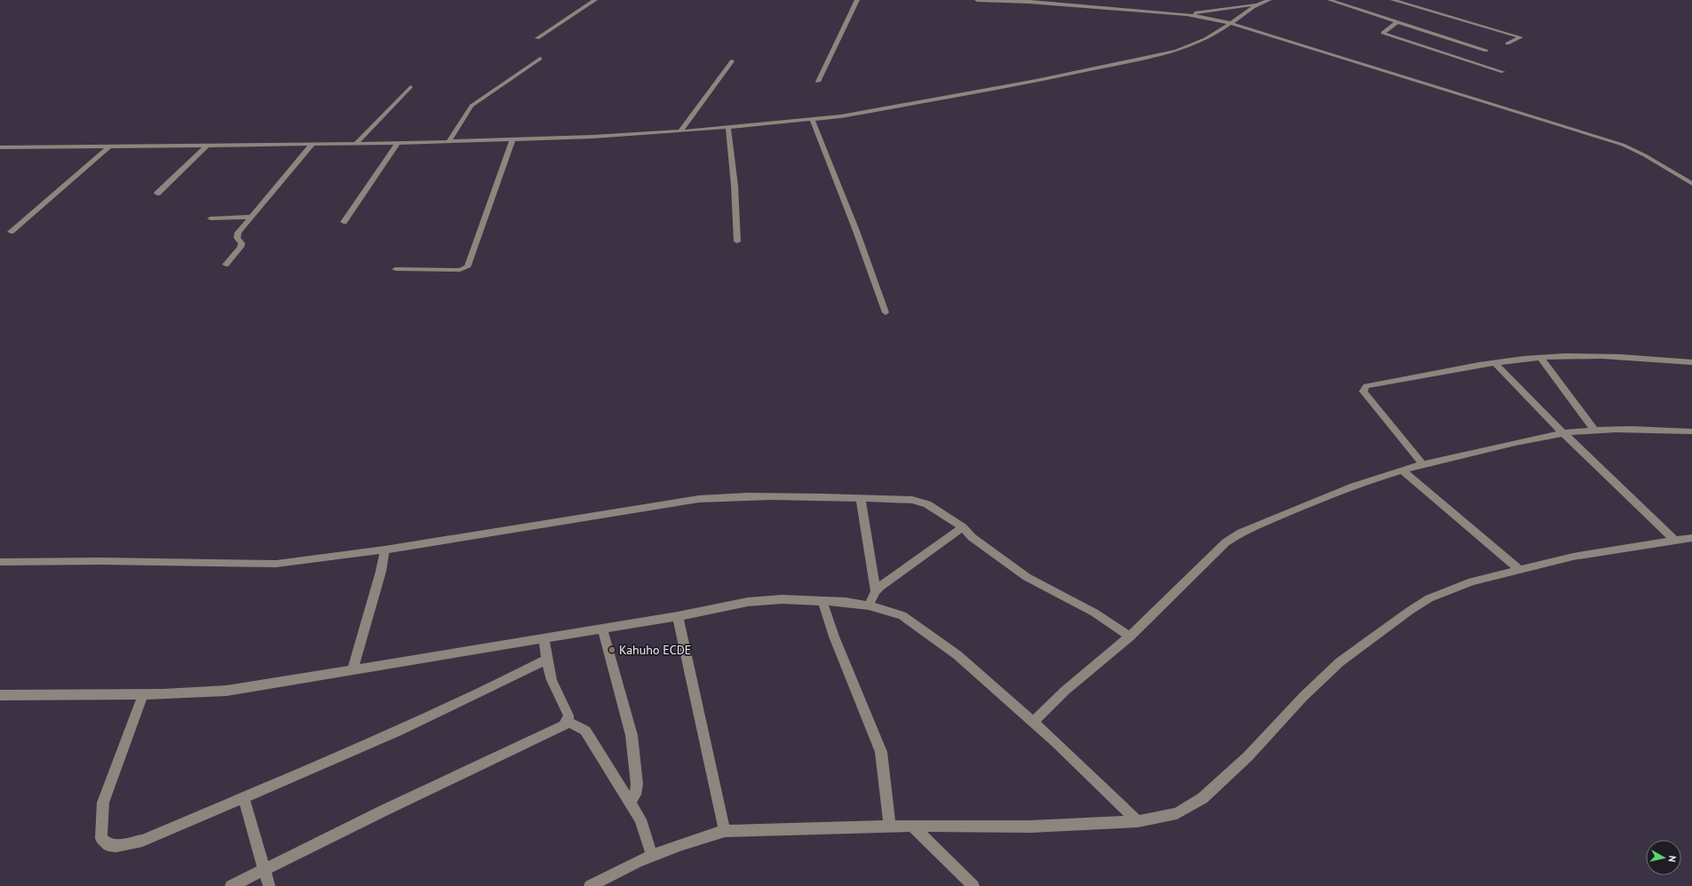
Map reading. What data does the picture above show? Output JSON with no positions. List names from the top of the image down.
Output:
{
  "places": ["Kahuho ECDE"],
  "north": "right"
}
